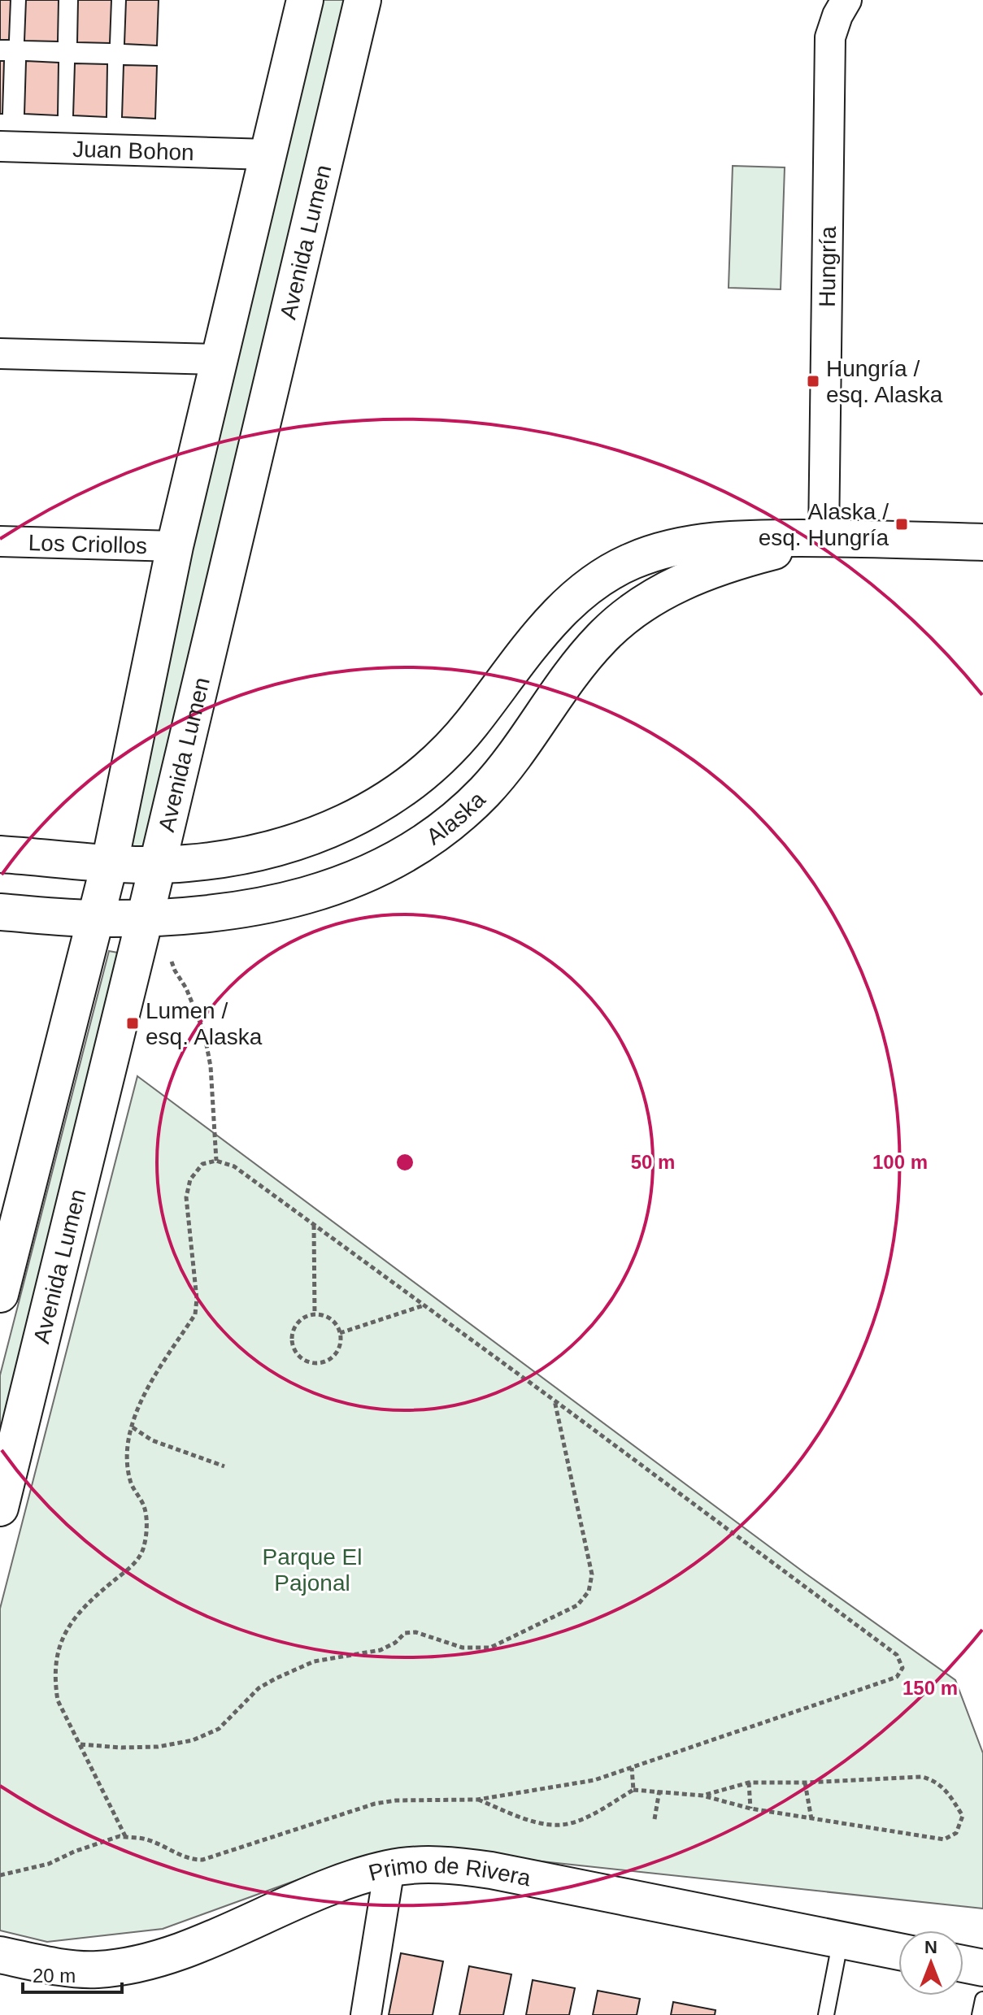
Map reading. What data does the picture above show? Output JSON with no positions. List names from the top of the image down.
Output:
{
  "streets": {
    "street": [
      "Juan Bohon",
      "Avenida Lumen",
      "Hungría",
      "Los Criollos",
      "Alaska",
      "Primo de Rivera"
    ]
  },
  "crossings": [
    ["Avenida Lumen", "Alaska"],
    ["Hungría", "Alaska"]
  ],
  "parks": ["Parque El Pajonal"],
  "places": {
    "transit": ["Hungría / esq. Alaska", "Alaska / esq. Hungría", "Lumen / esq. Alaska"]
  },
  "scale_bar": "20 m",
  "north": "top",
  "rings": ["50 m", "100 m", "150 m"]
}
